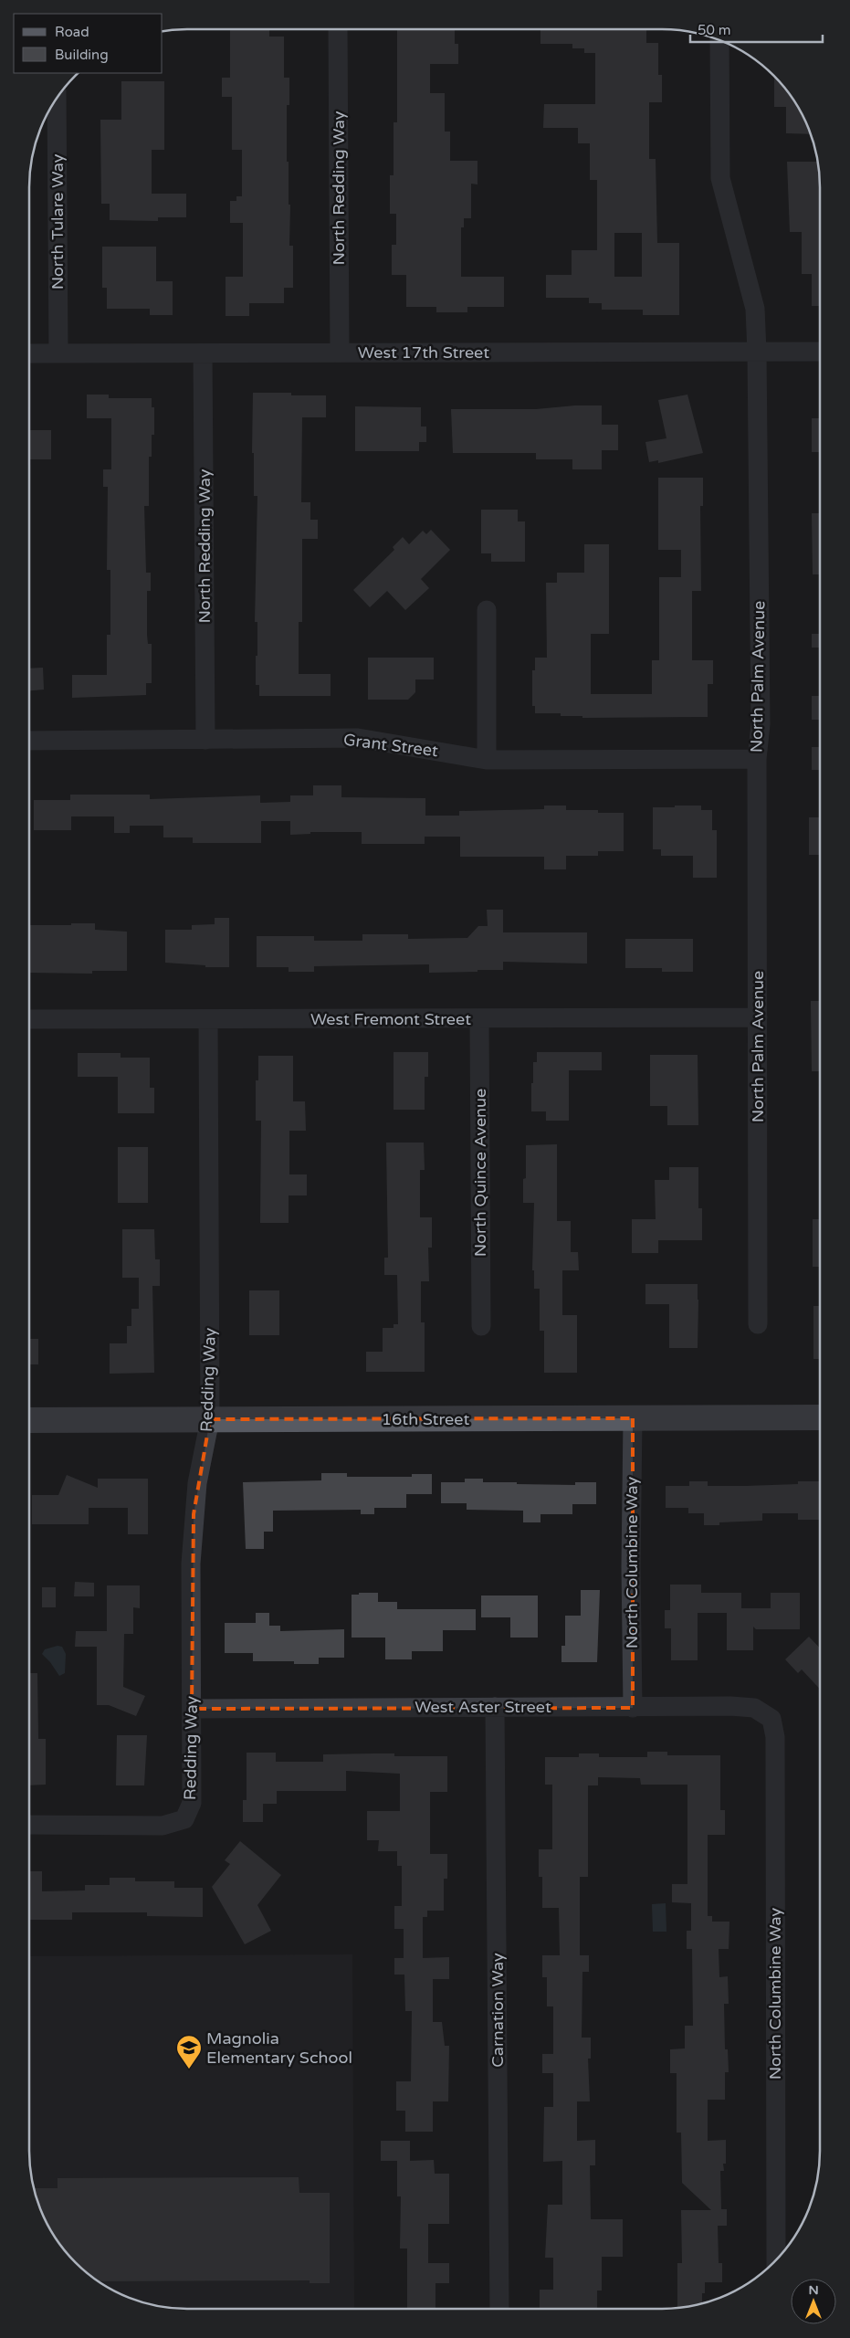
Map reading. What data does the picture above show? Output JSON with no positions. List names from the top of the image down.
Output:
{
  "streets": {
    "main road": ["16th Street"],
    "street": [
      "North Redding Way",
      "North Tulare Way",
      "West 17th Street",
      "North Palm Avenue",
      "Grant Street",
      "West Fremont Street",
      "North Quince Avenue",
      "Redding Way",
      "North Columbine Way",
      "West Aster Street",
      "Carnation Way"
    ]
  },
  "crossings": [
    ["North Redding Way", "West 17th Street"],
    ["North Redding Way", "Grant Street"],
    ["North Tulare Way", "West 17th Street"],
    ["West 17th Street", "North Palm Avenue"],
    ["North Palm Avenue", "Grant Street"],
    ["North Palm Avenue", "West Fremont Street"],
    ["West Fremont Street", "North Quince Avenue"],
    ["West Fremont Street", "Redding Way"],
    ["Redding Way", "16th Street"],
    ["Redding Way", "West Aster Street"],
    ["16th Street", "North Columbine Way"],
    ["North Columbine Way", "West Aster Street"],
    ["West Aster Street", "Carnation Way"]
  ],
  "places": {
    "school or university": ["Magnolia Elementary School"]
  },
  "legend": ["Road", "Building"],
  "scale_bar": "50 m",
  "north": "top"
}
